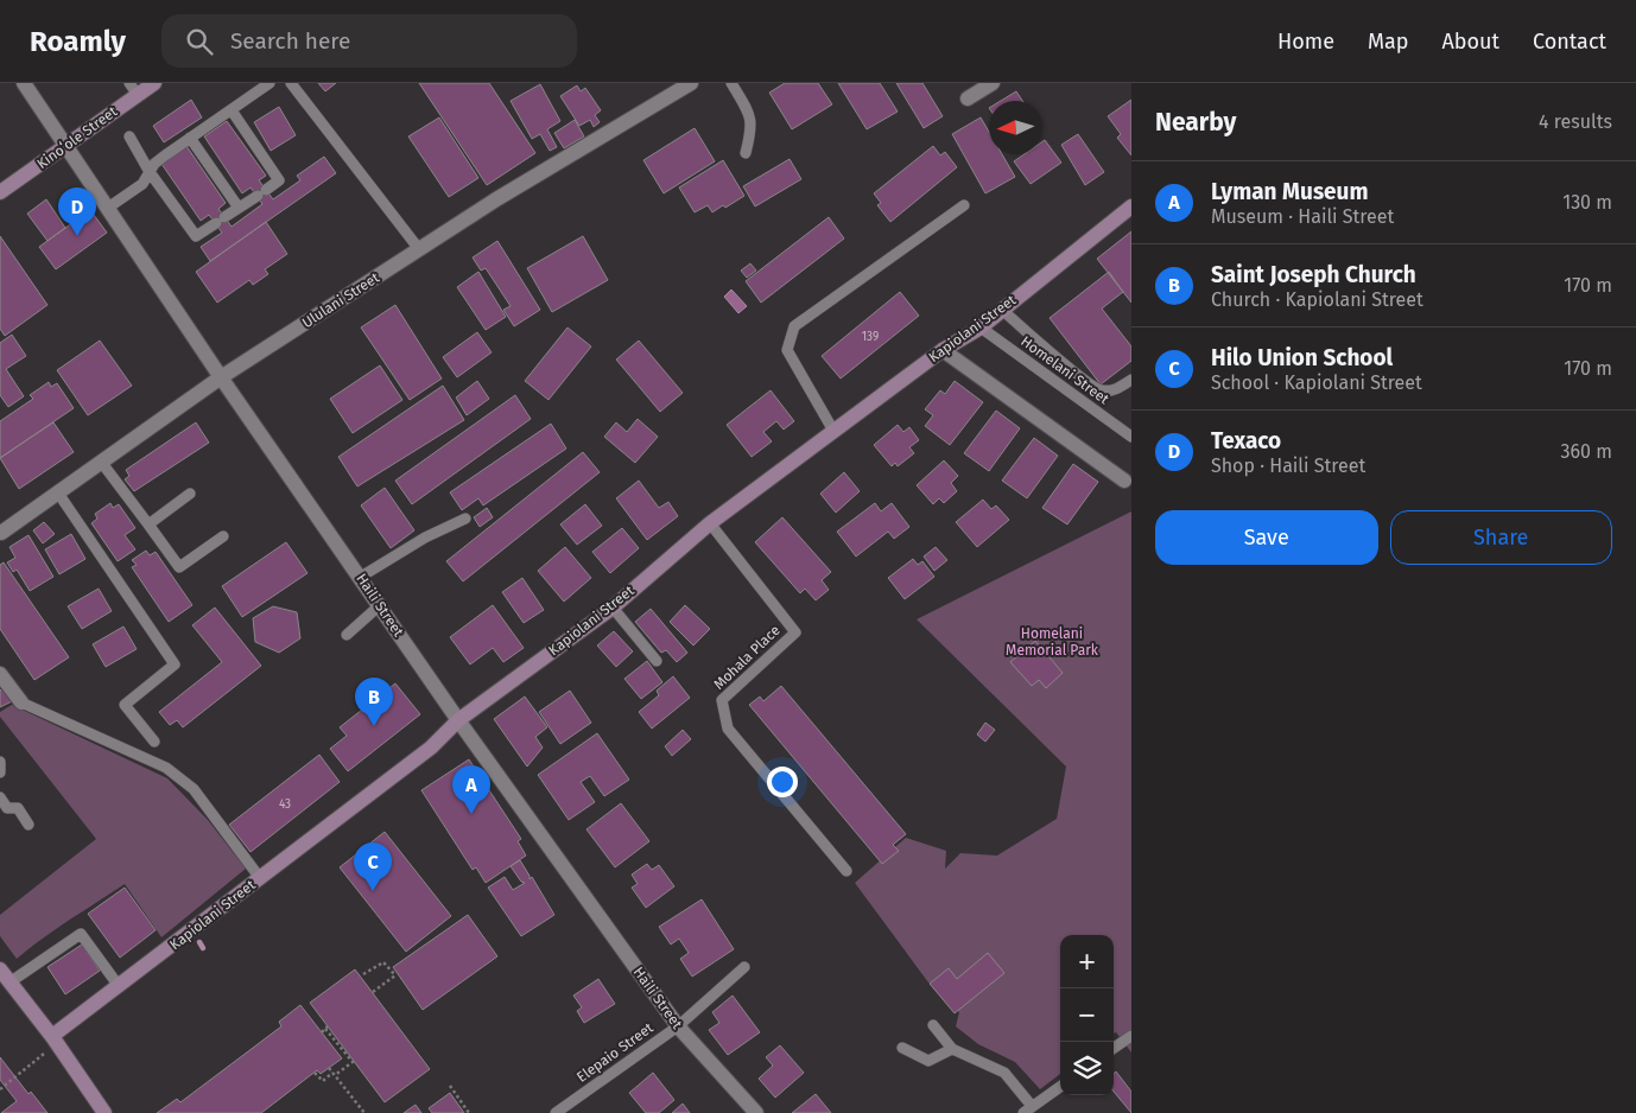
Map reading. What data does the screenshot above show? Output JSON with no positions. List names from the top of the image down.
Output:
{
  "streets": {
    "street": [
      "Kinoʻole Street",
      "Ululani Street",
      "Kapiolani Street",
      "Haili Street"
    ],
    "lane": ["Homelani Street", "Mohala Place", "Elepaio Street"]
  },
  "crossings": [
    ["Kinoʻole Street", "Haili Street"],
    ["Ululani Street", "Haili Street"],
    ["Kapiolani Street", "Homelani Street"],
    ["Kapiolani Street", "Haili Street"],
    ["Kapiolani Street", "Mohala Place"],
    ["Haili Street", "Elepaio Street"]
  ],
  "parks": ["Homelani Memorial Park"],
  "house_numbers": ["139", "43"],
  "north": "left",
  "page": {
    "header": "Roamly",
    "search": "Search here",
    "nav": [
      "Home",
      "Map",
      "About",
      "Contact"
    ],
    "heading": ["Nearby", "4 results"],
    "list": [
      {
        "mark": "A",
        "name": "Lyman Museum",
        "note": "Museum · Haili Street",
        "value": "130 m"
      },
      {
        "mark": "B",
        "name": "Saint Joseph Church",
        "note": "Church · Kapiolani Street",
        "value": "170 m"
      },
      {
        "mark": "C",
        "name": "Hilo Union School",
        "note": "School · Kapiolani Street",
        "value": "170 m"
      },
      {
        "mark": "D",
        "name": "Texaco",
        "note": "Shop · Haili Street",
        "value": "360 m"
      }
    ],
    "pins": [
      "D",
      "B",
      "A",
      "C"
    ],
    "buttons": ["Save", "Share"],
    "map_buttons": ["+", "−"]
  }
}
